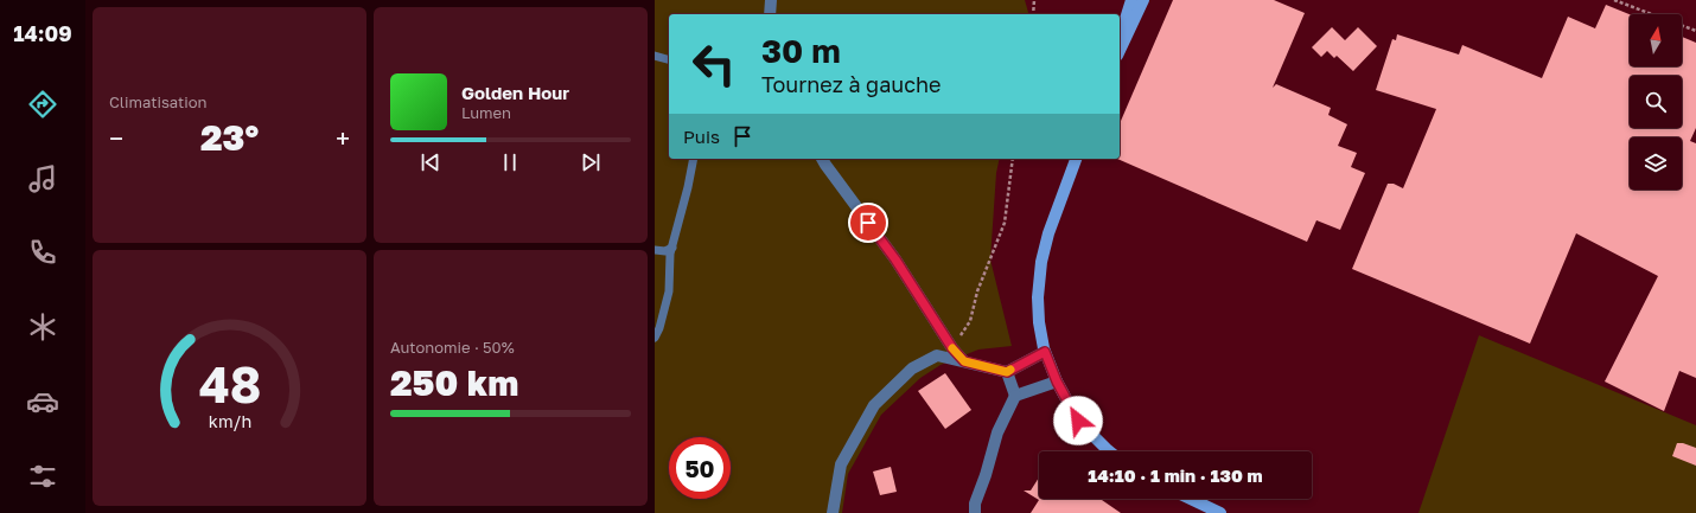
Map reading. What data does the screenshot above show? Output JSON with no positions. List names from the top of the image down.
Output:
{
  "north": "top",
  "page": {
    "tabs": "14:09",
    "tile": [
      "Climatisation",
      ["Autonomie · 50%", "250 km"]
    ],
    "turn": ["30 m", "Tournez à gauche"],
    "song": ["Golden Hour", "Lumen"],
    "then": "Puis",
    "heat": ["−", "23°", "+"],
    "limit": "50",
    "trip": "14:10 · 1 min · 130 m",
    "gauge": ["48", "km/h"]
  }
}
